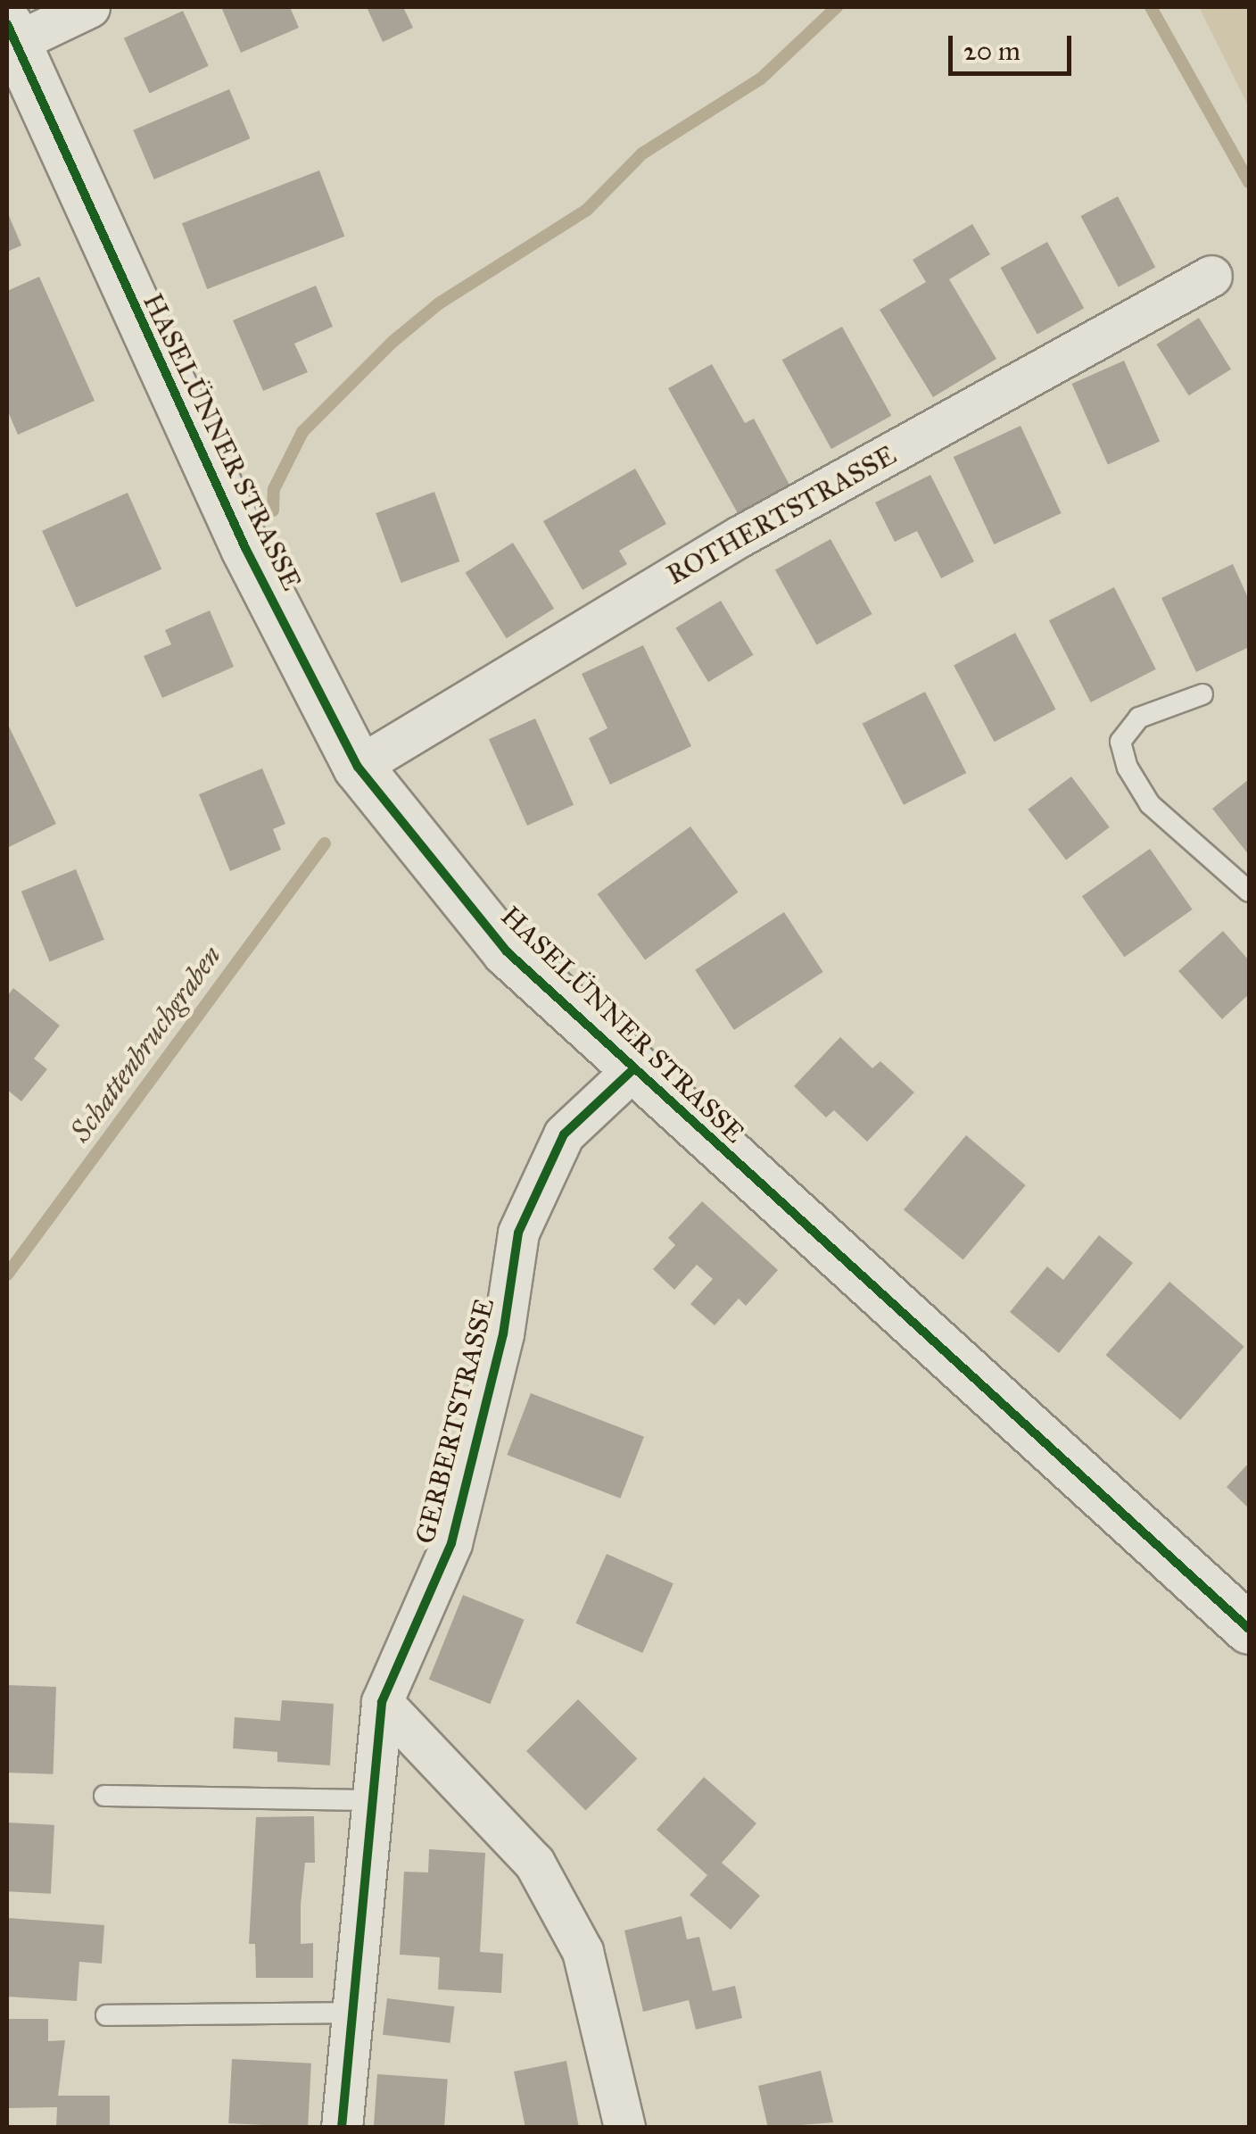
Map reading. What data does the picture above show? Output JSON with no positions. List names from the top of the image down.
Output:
{
  "streets": {
    "street": ["HASELÜNNER STRASSE", "ROTHERTSTRASSE", "GERBERTSTRASSE"]
  },
  "crossings": [
    ["HASELÜNNER STRASSE", "ROTHERTSTRASSE"],
    ["HASELÜNNER STRASSE", "GERBERTSTRASSE"]
  ],
  "water": ["Schattenbruchgraben"],
  "scale_bar": "20 m"
}
